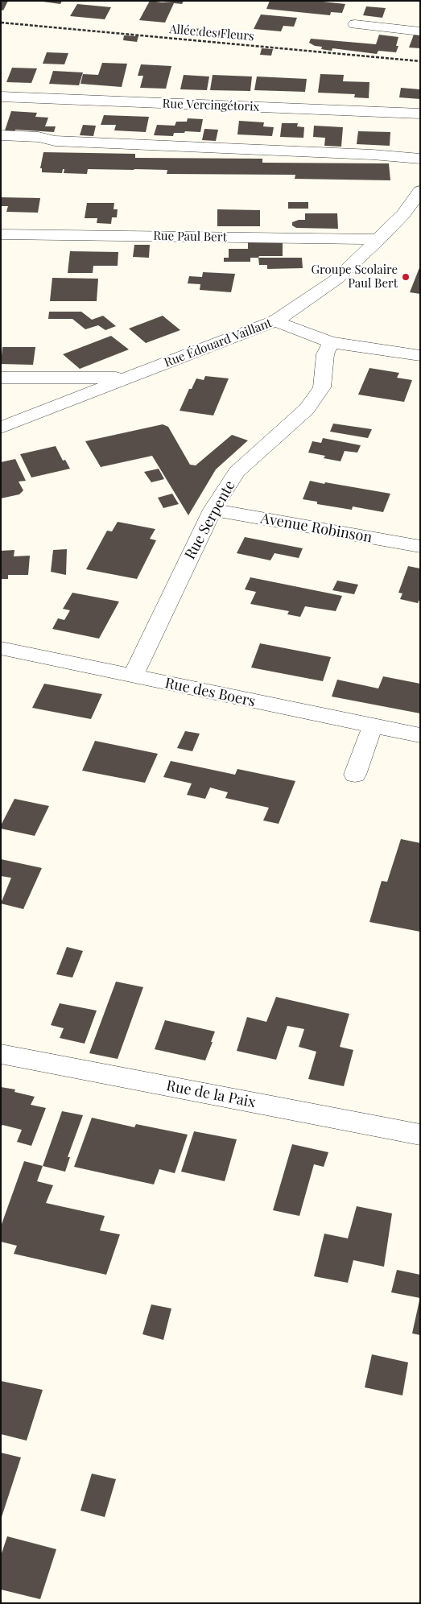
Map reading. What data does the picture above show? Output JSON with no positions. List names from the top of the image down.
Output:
{
  "streets": {
    "street": [
      "Rue Vercingétorix",
      "Rue Paul Bert",
      "Rue Édouard Vaillant",
      "Rue Serpente",
      "Avenue Robinson",
      "Rue des Boers",
      "Rue de la Paix"
    ],
    "path": ["Allée des Fleurs"]
  },
  "crossings": [
    ["Rue Paul Bert", "Rue Édouard Vaillant"],
    ["Rue Serpente", "Avenue Robinson"],
    ["Rue Serpente", "Rue des Boers"]
  ],
  "places": ["Groupe Scolaire Paul Bert"]
}
